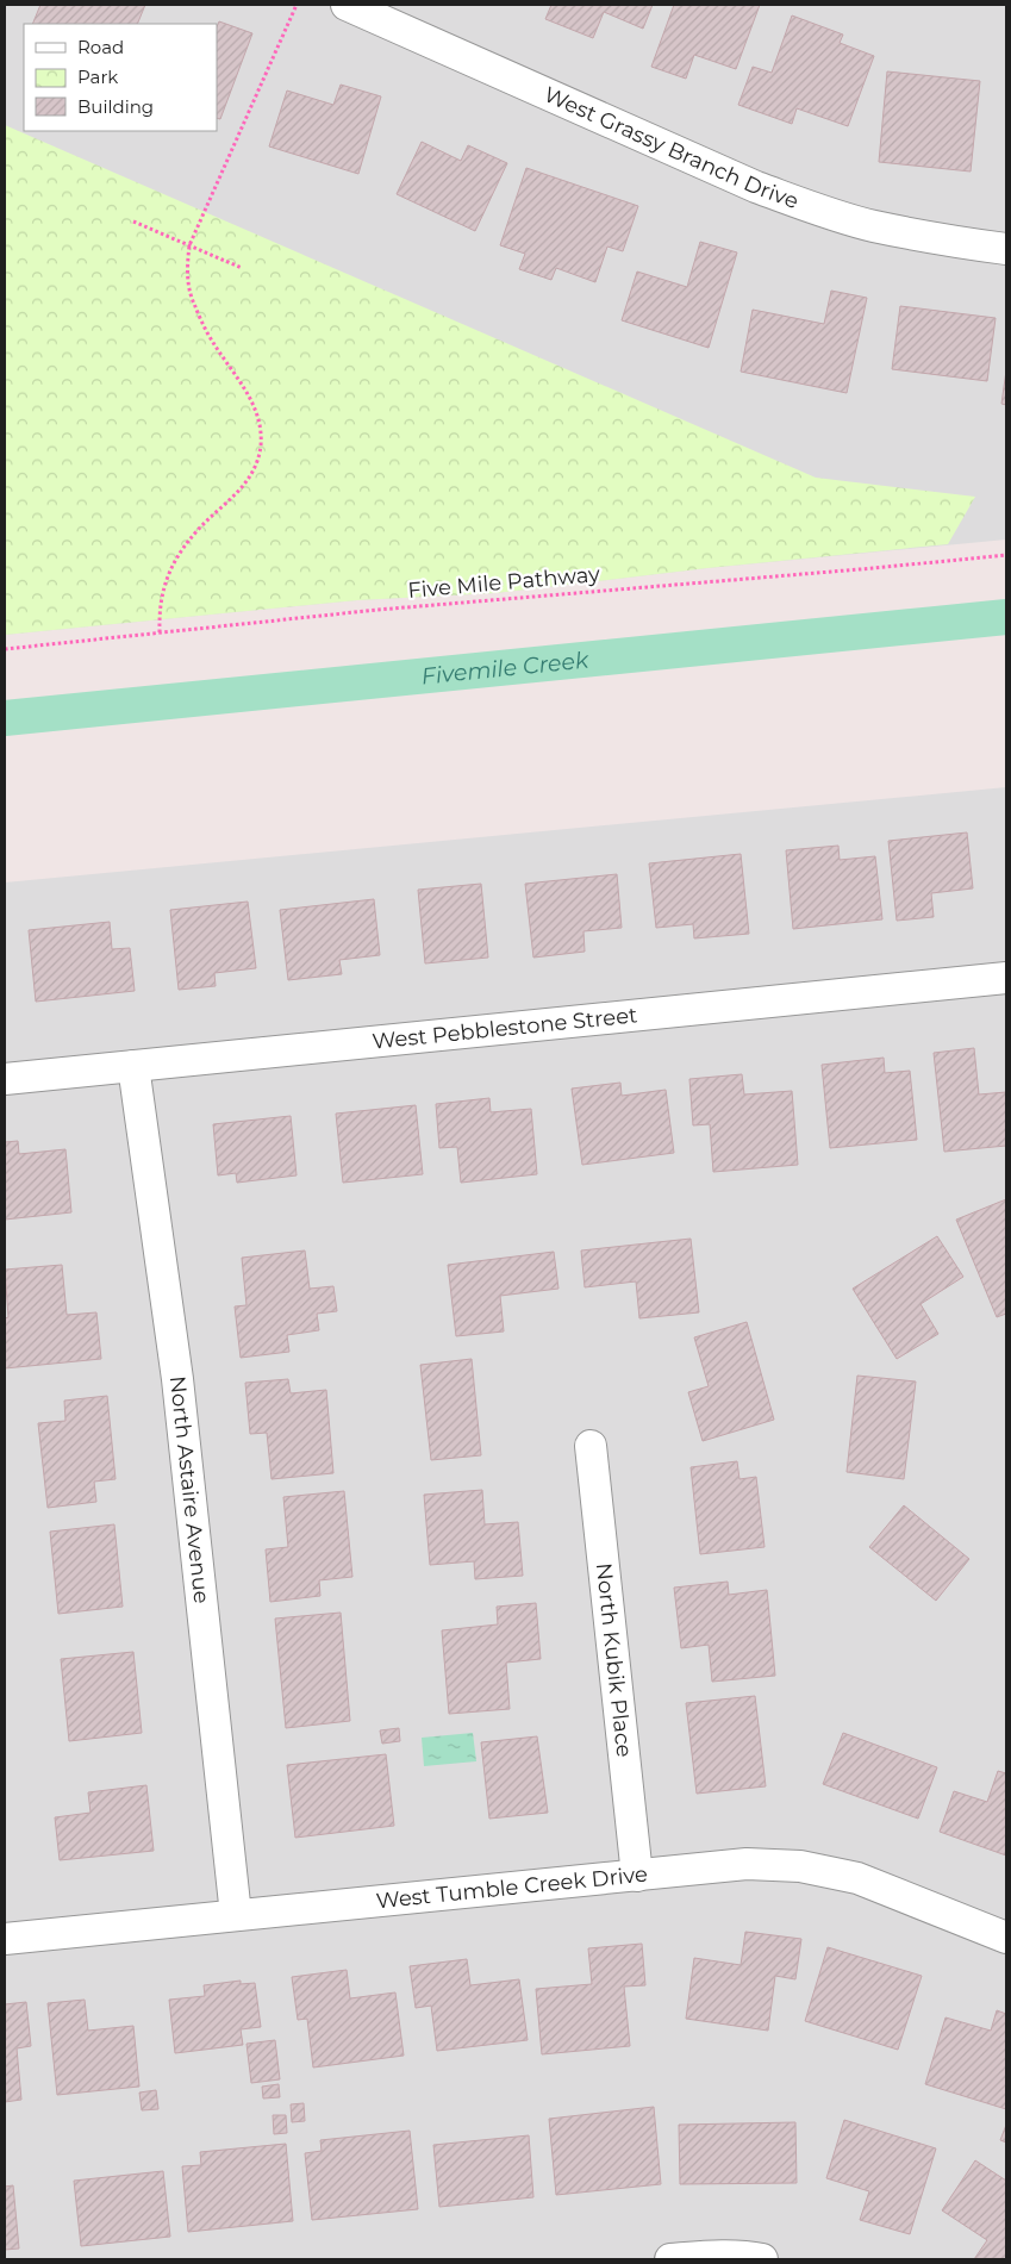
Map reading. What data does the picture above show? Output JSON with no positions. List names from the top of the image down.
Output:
{
  "streets": {
    "street": [
      "West Grassy Branch Drive",
      "West Pebblestone Street",
      "North Astaire Avenue",
      "North Kubik Place",
      "West Tumble Creek Drive"
    ],
    "path": ["Five Mile Pathway"]
  },
  "crossings": [
    ["West Pebblestone Street", "North Astaire Avenue"],
    ["North Astaire Avenue", "West Tumble Creek Drive"],
    ["North Kubik Place", "West Tumble Creek Drive"]
  ],
  "water": ["Fivemile Creek"],
  "legend": ["Road", "Park", "Building"]
}
